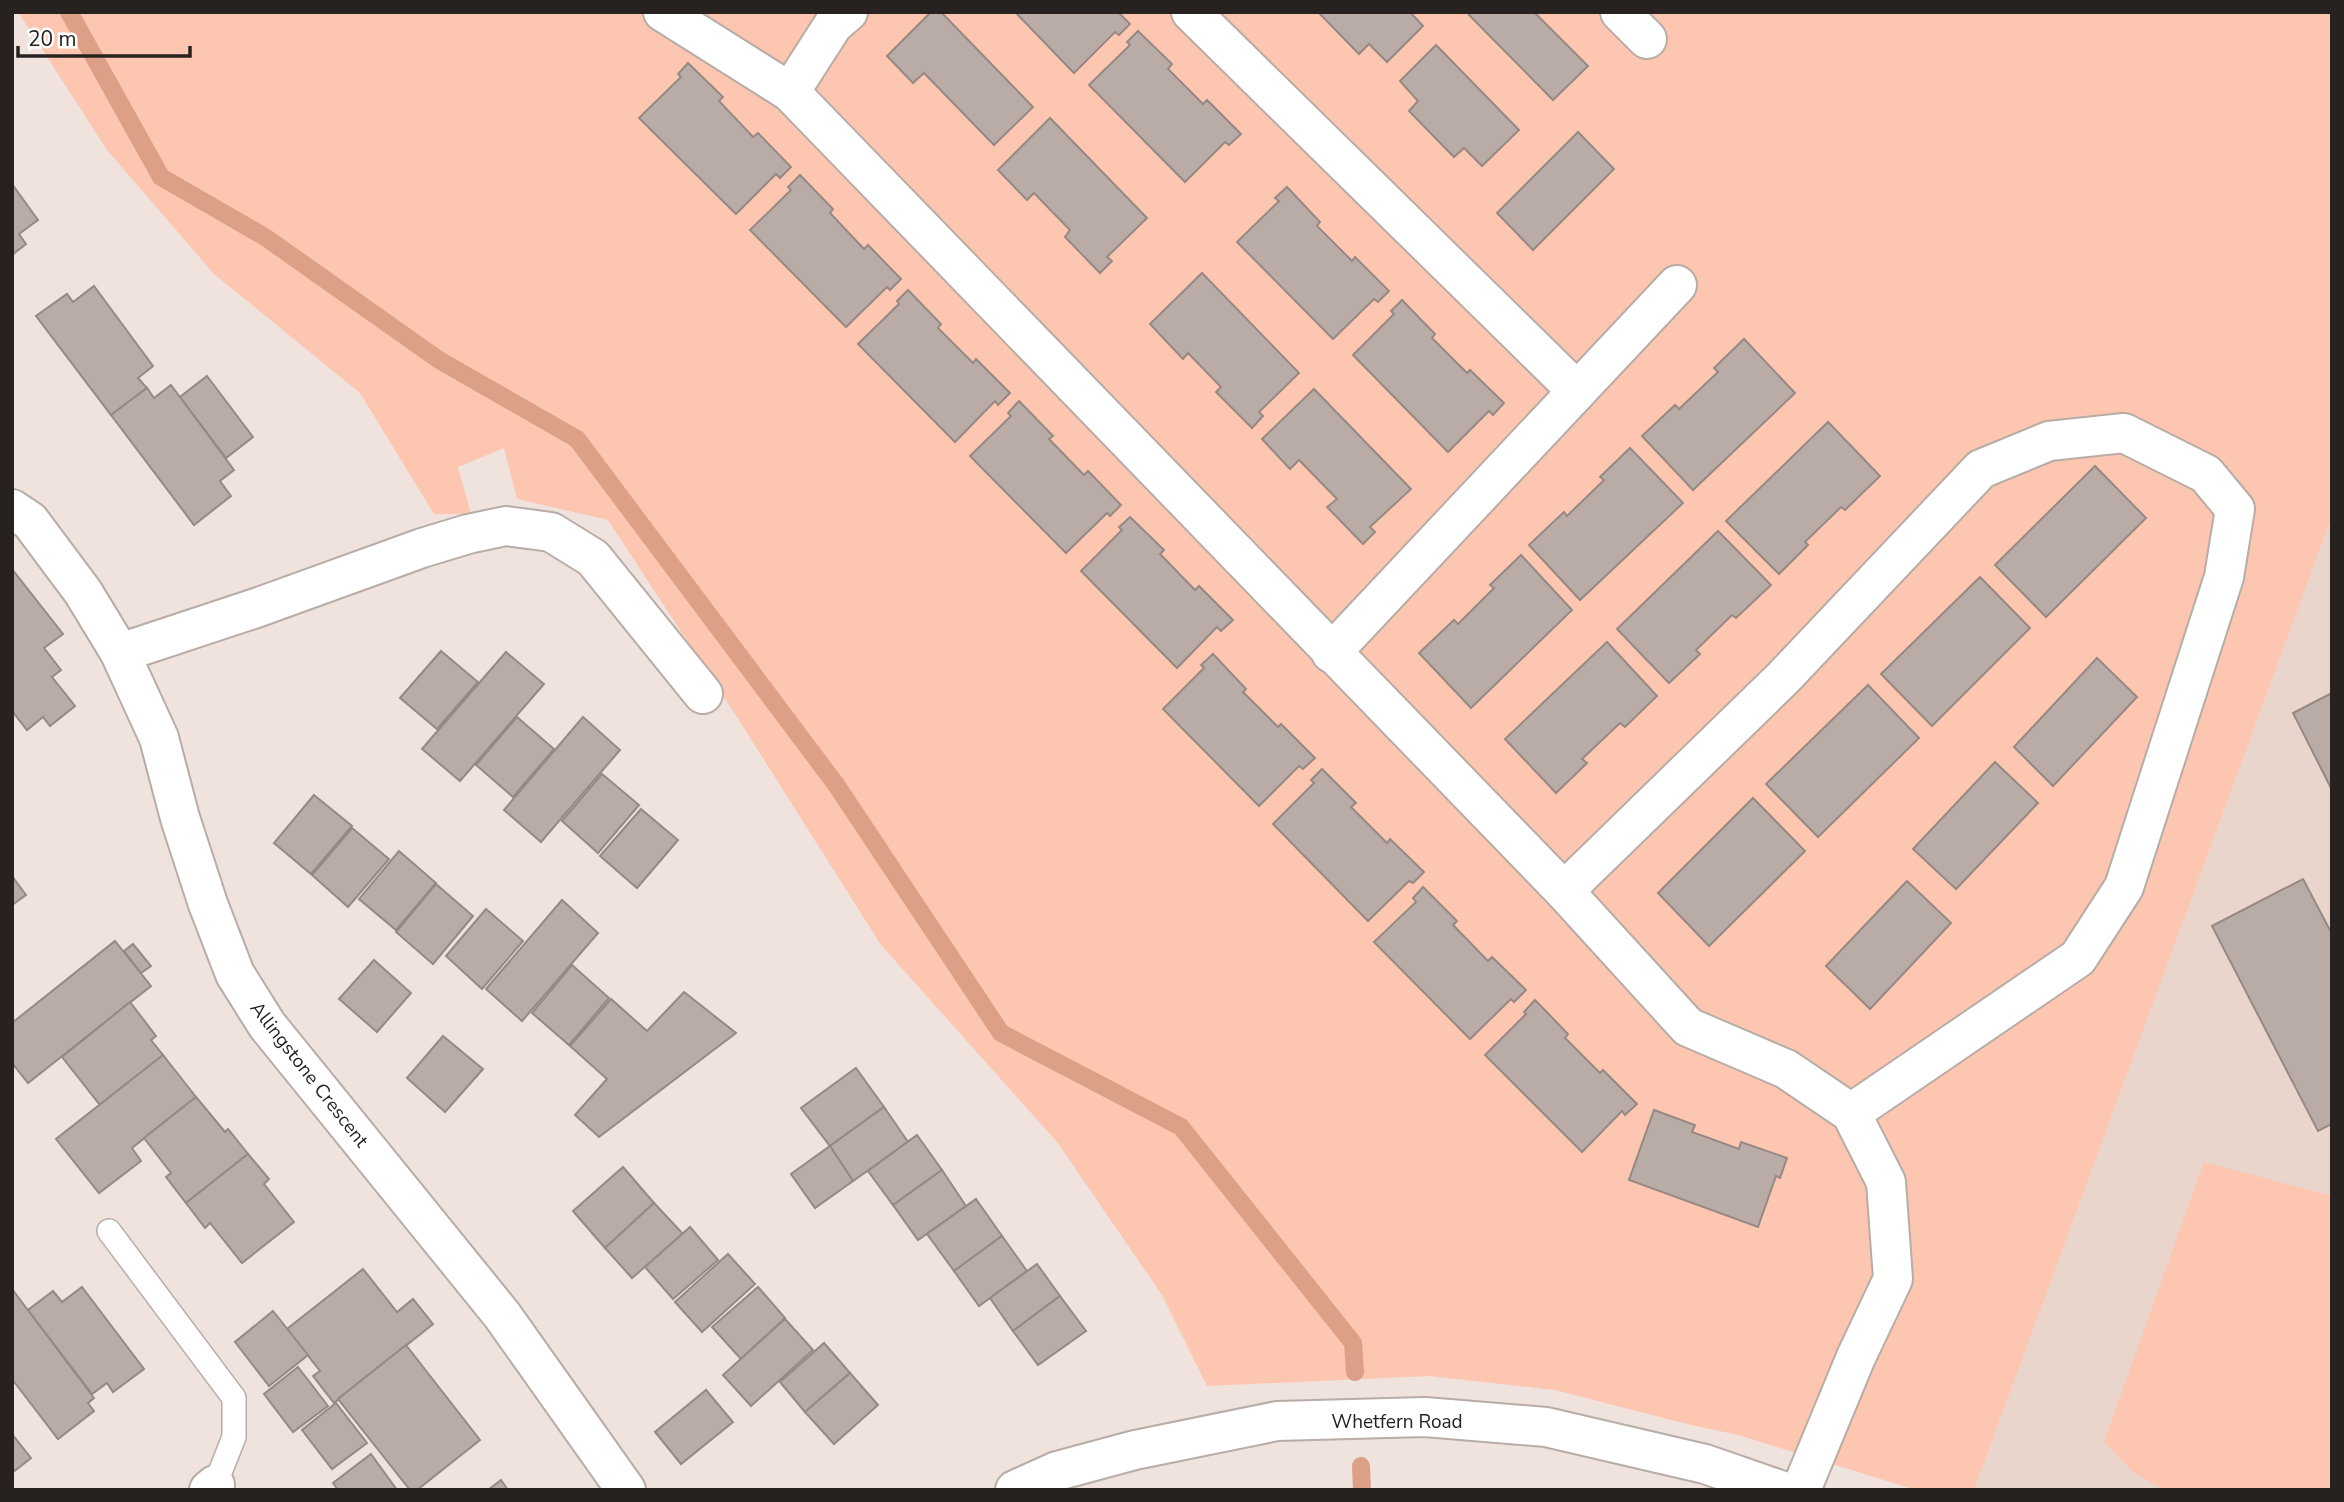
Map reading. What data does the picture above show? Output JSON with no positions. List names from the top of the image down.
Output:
{
  "streets": {
    "street": ["Allingstone Crescent", "Whetfern Road"]
  },
  "scale_bar": "20 m"
}
